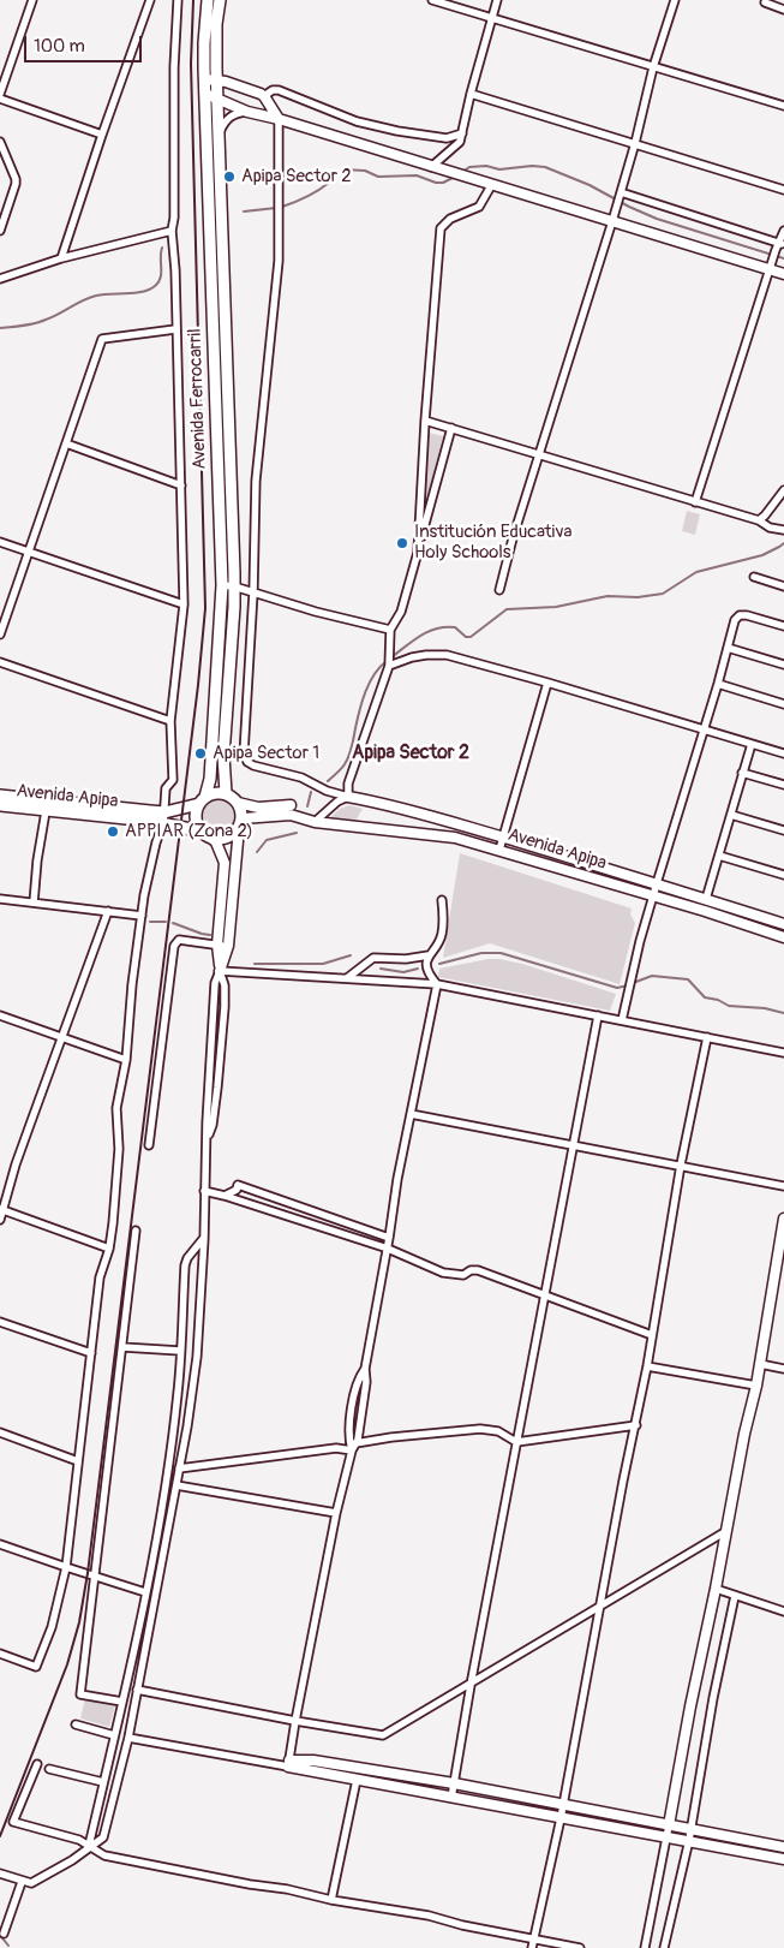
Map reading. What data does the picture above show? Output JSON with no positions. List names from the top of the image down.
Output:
{
  "streets": {
    "main road": ["Avenida Ferrocarril", "Avenida Apipa"]
  },
  "crossings": [
    ["Avenida Ferrocarril", "Avenida Apipa"]
  ],
  "districts": ["Apipa Sector 2"],
  "places": [
    "Apipa Sector 2",
    "Institución Educativa Holy Schools",
    "Apipa Sector 1",
    "APPIAR (Zona 2)"
  ],
  "scale_bar": "100 m"
}
